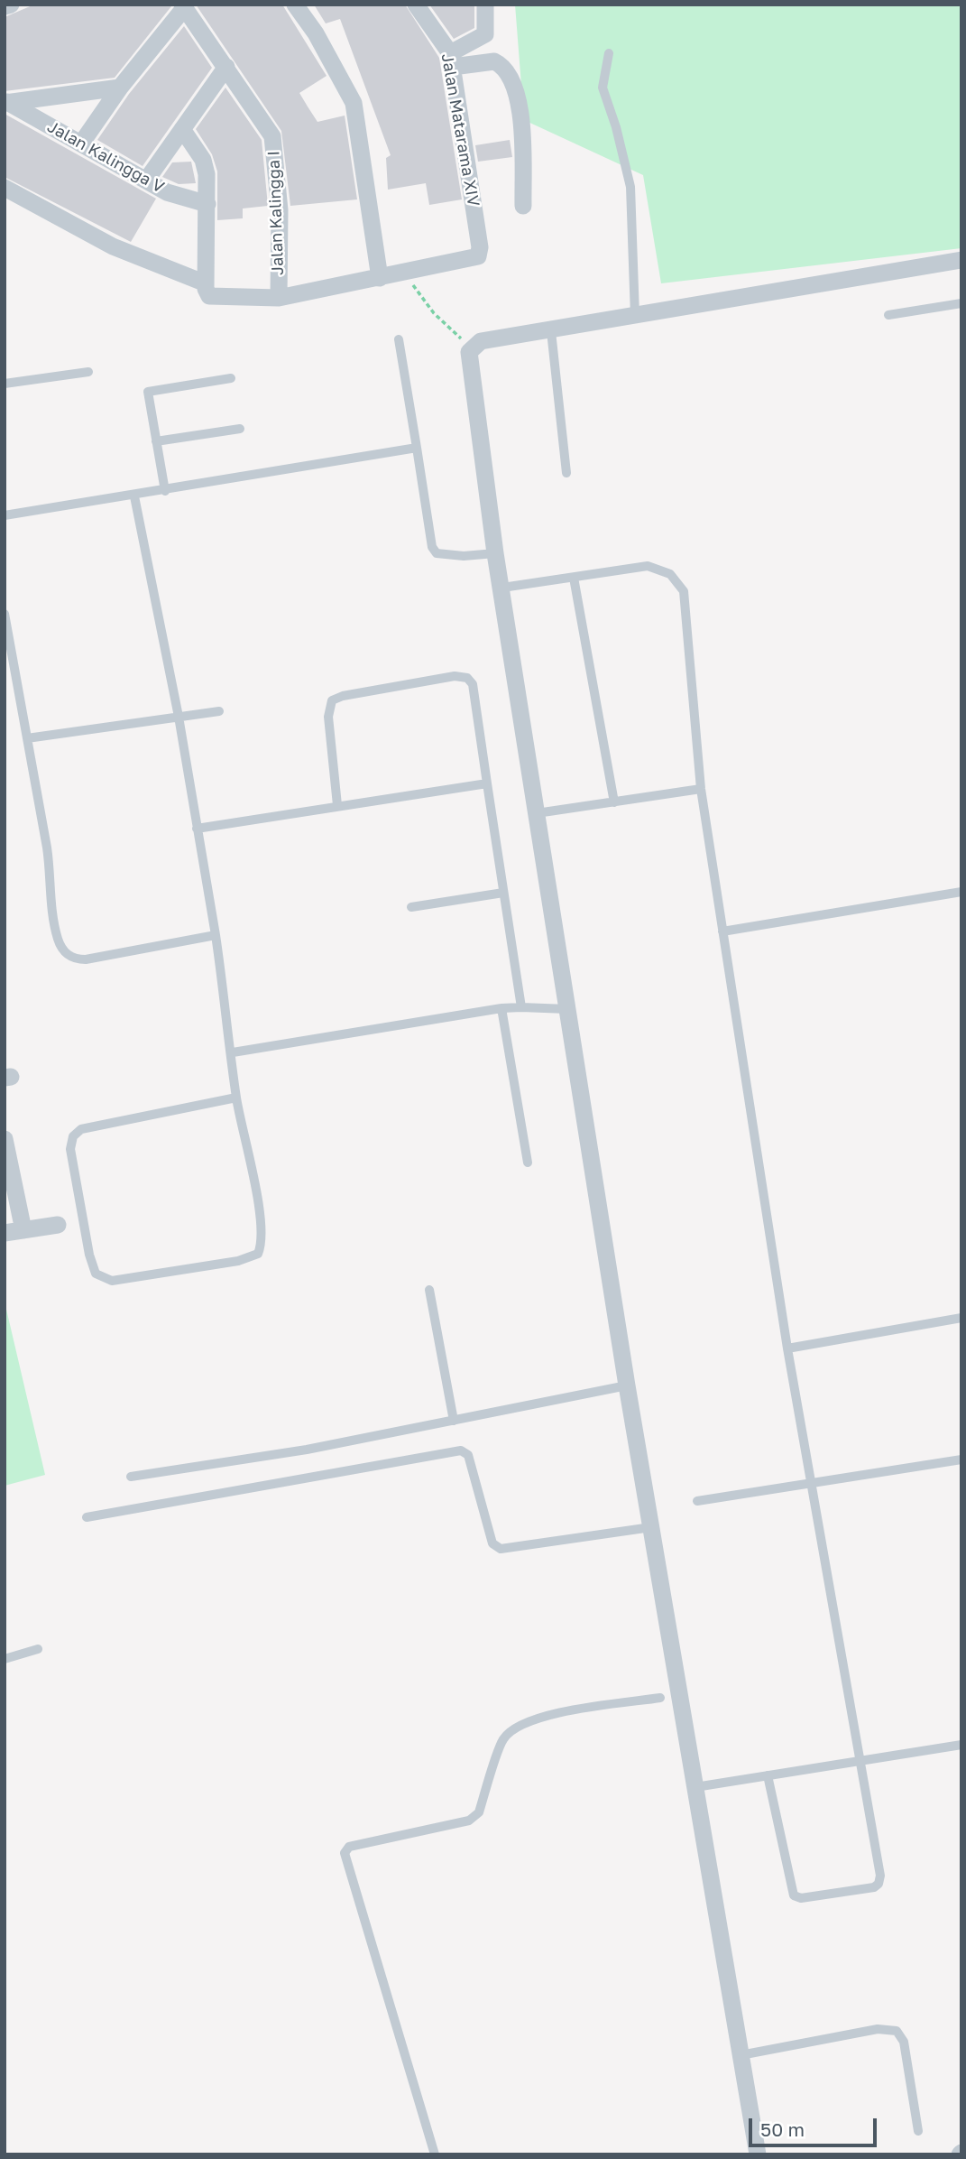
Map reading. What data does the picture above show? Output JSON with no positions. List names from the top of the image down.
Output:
{
  "streets": {
    "street": ["Jalan Matarama XIV", "Jalan Kalingga V", "Jalan Kalingga I"]
  },
  "scale_bar": "50 m"
}
